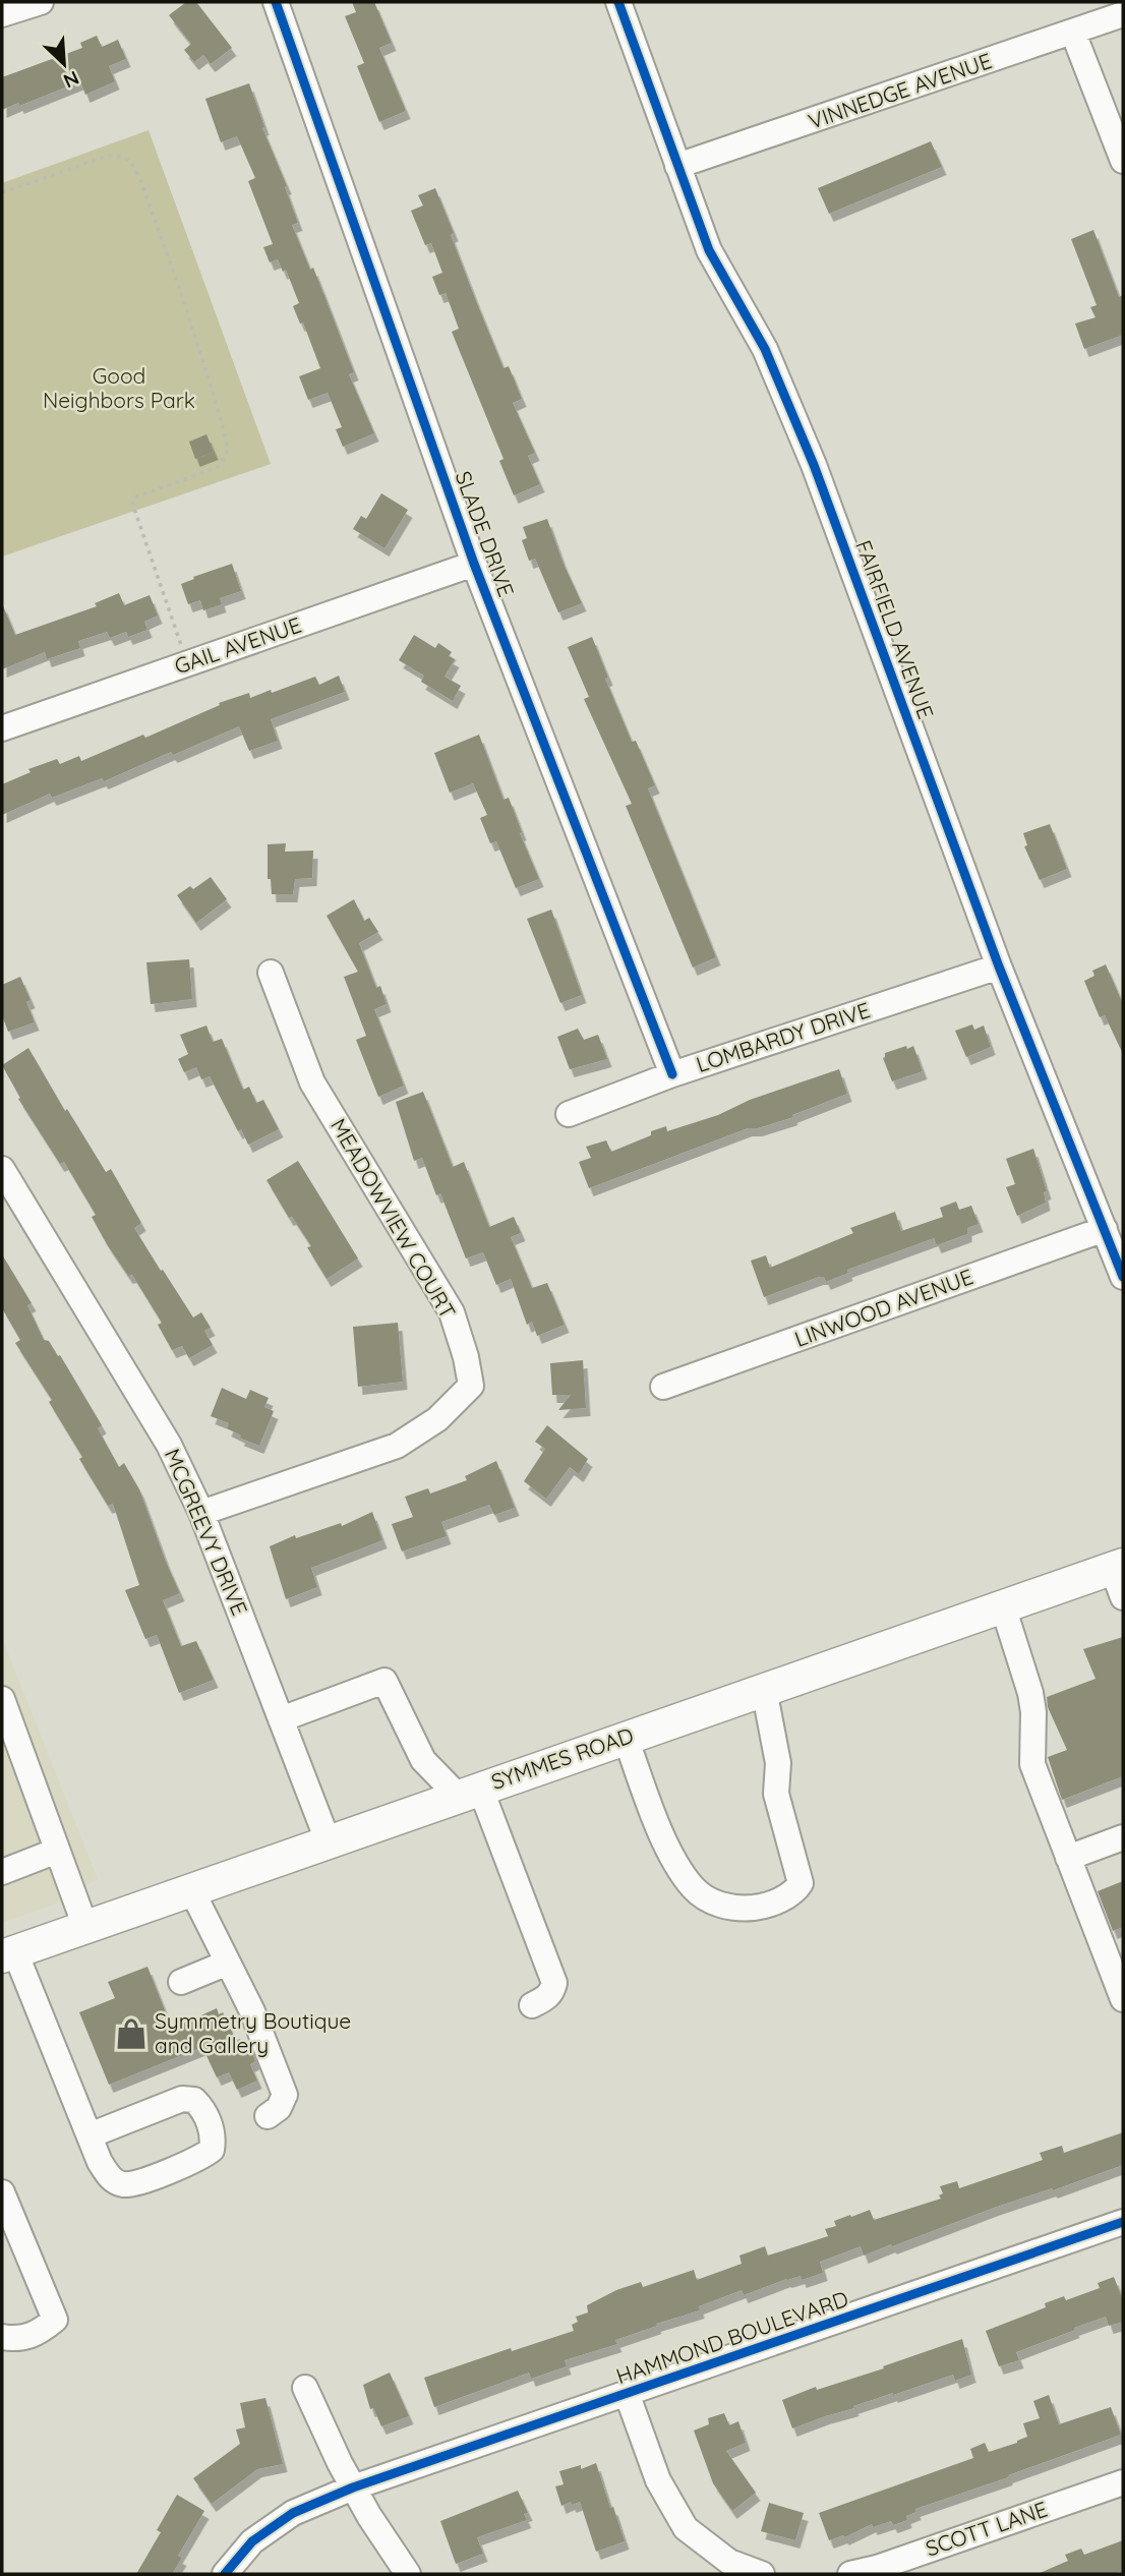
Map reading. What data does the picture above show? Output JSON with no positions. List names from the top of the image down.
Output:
{
  "streets": {
    "main road": ["SYMMES ROAD"],
    "street": [
      "VINNEDGE AVENUE",
      "SLADE DRIVE",
      "FAIRFIELD AVENUE",
      "GAIL AVENUE",
      "LOMBARDY DRIVE",
      "MEADOWVIEW COURT",
      "LINWOOD AVENUE",
      "MCGREEVY DRIVE",
      "HAMMOND BOULEVARD",
      "SCOTT LANE"
    ]
  },
  "crossings": [
    ["VINNEDGE AVENUE", "FAIRFIELD AVENUE"],
    ["SLADE DRIVE", "GAIL AVENUE"],
    ["SLADE DRIVE", "LOMBARDY DRIVE"],
    ["FAIRFIELD AVENUE", "LOMBARDY DRIVE"],
    ["FAIRFIELD AVENUE", "LINWOOD AVENUE"],
    ["MEADOWVIEW COURT", "MCGREEVY DRIVE"],
    ["MCGREEVY DRIVE", "SYMMES ROAD"]
  ],
  "parks": ["Good Neighbors Park"],
  "places": {
    "shop": ["Symmetry Boutique and Gallery"]
  },
  "north": "bottom right"
}
